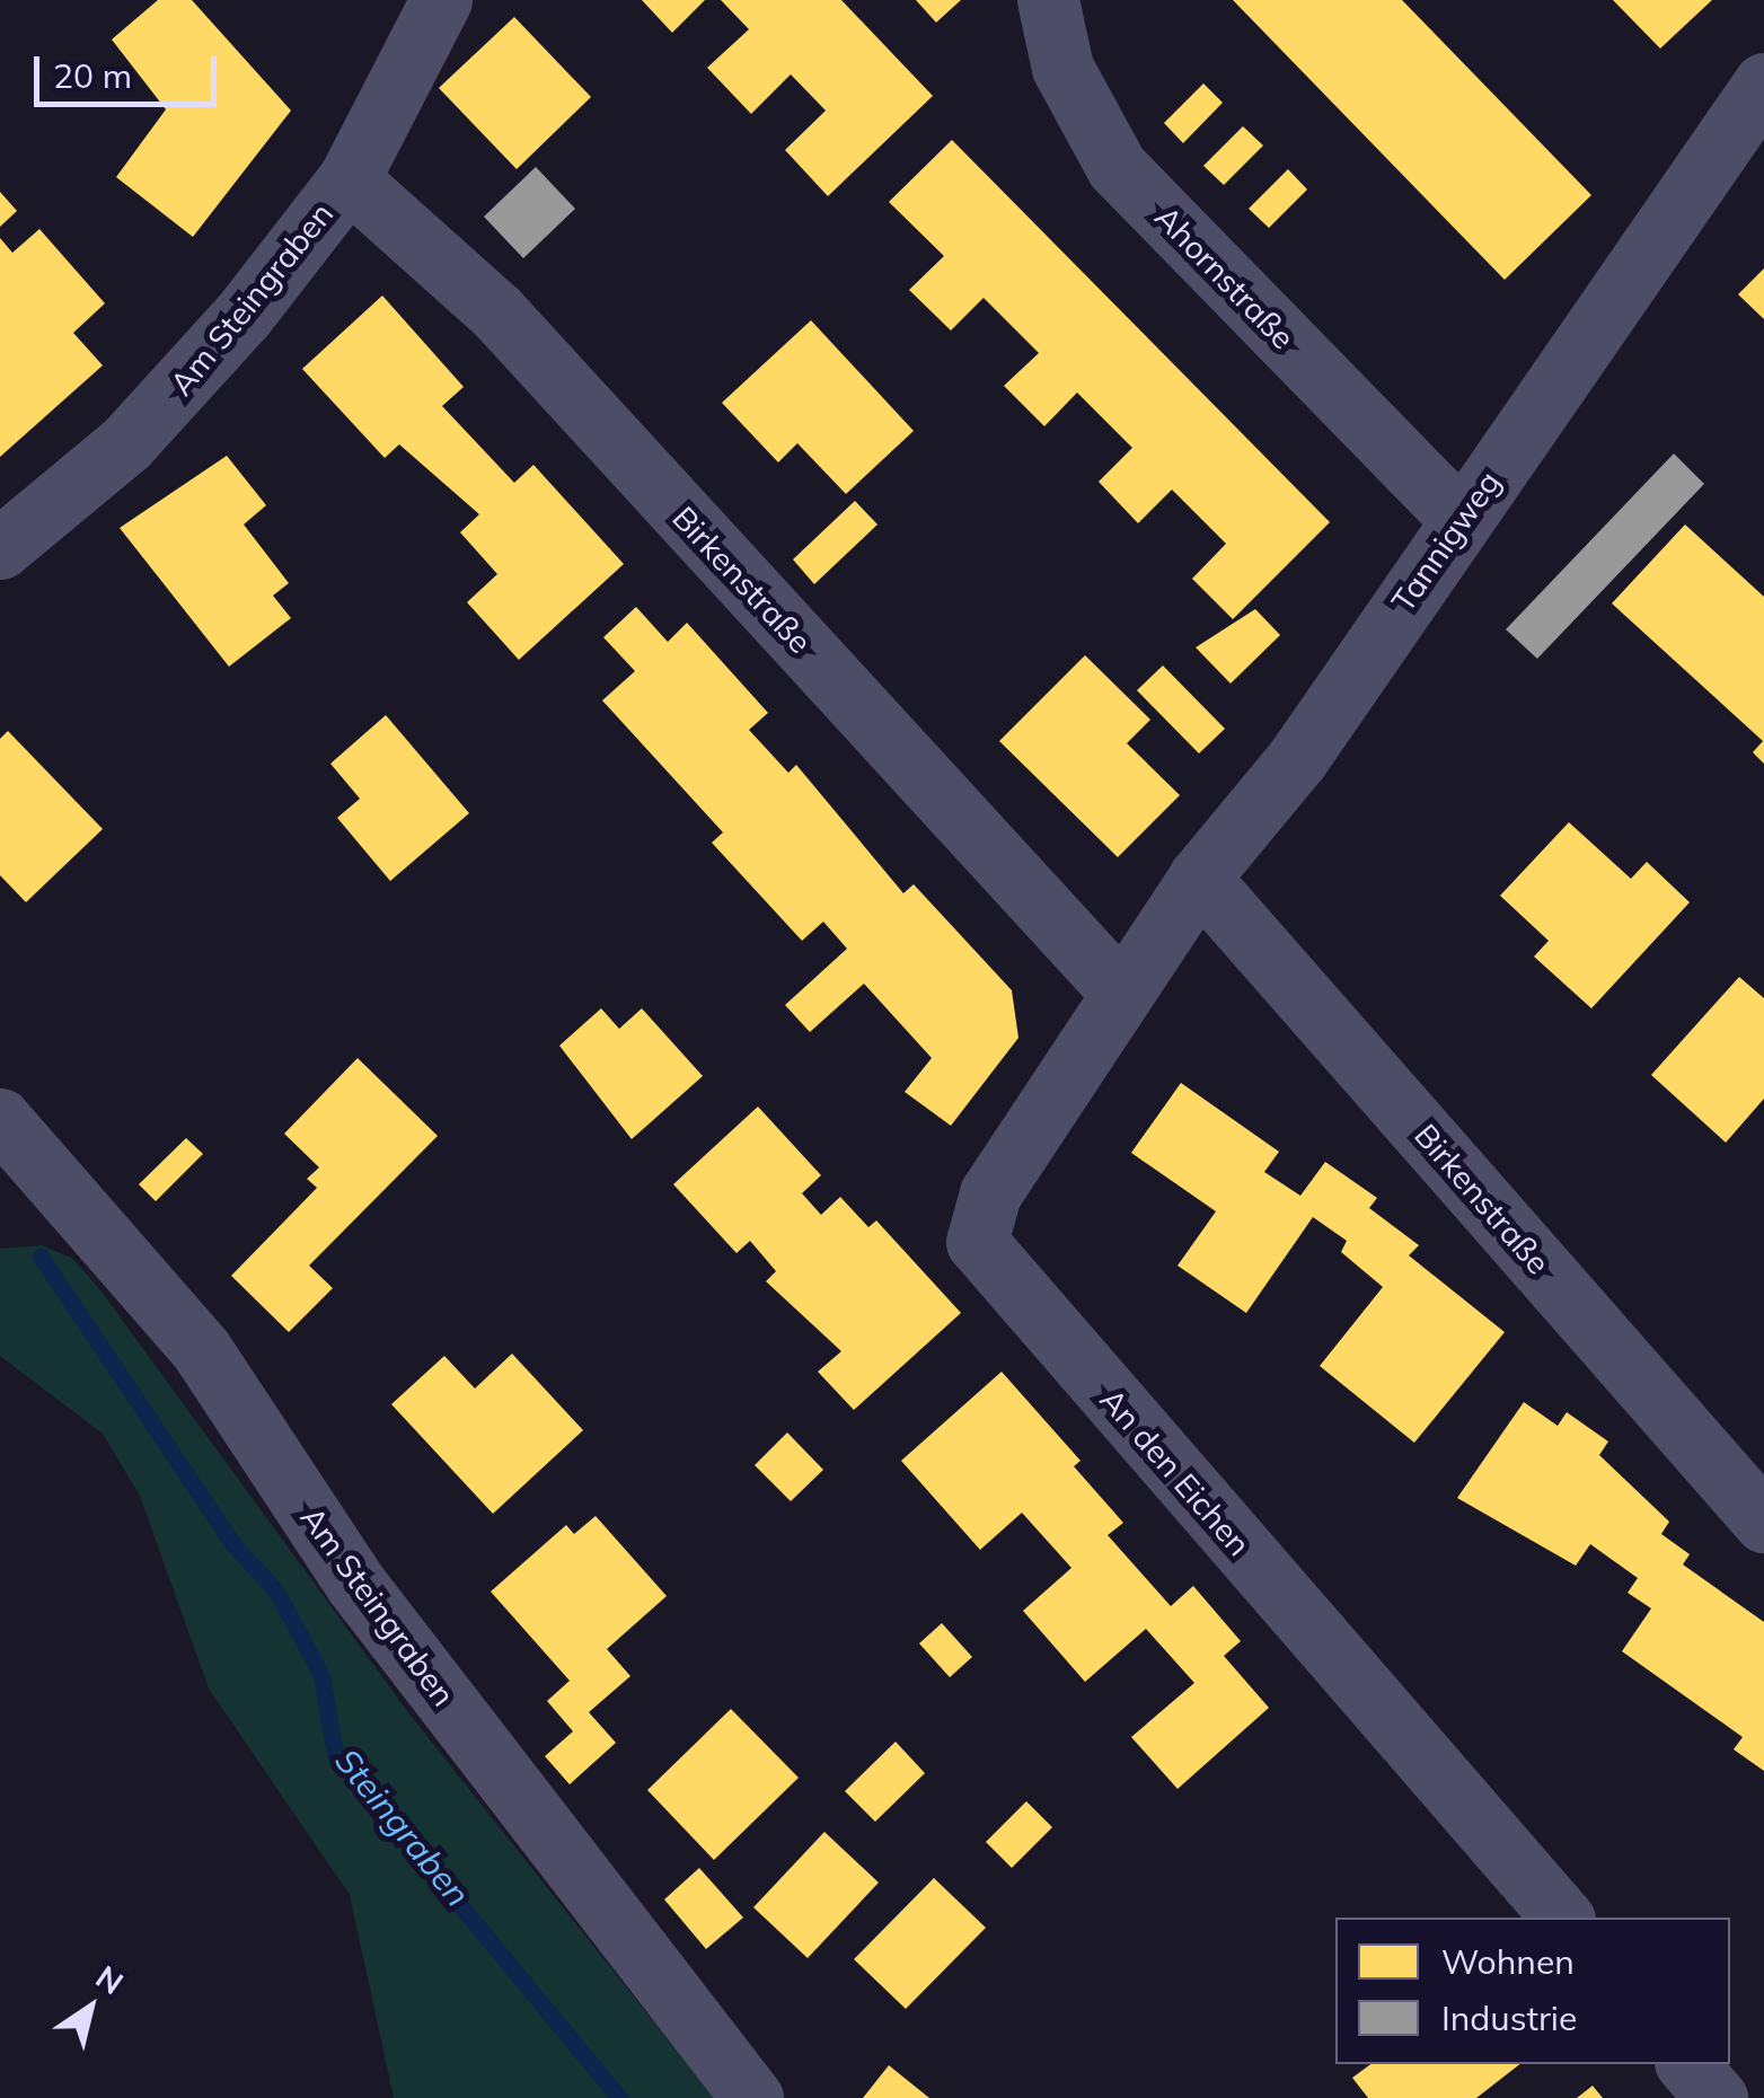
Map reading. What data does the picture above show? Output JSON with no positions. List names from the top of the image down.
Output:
{
  "streets": {
    "street": [
      "Ahornstraße",
      "Am Steingraben",
      "Tannigweg",
      "Birkenstraße",
      "An den Eichen"
    ]
  },
  "crossings": [
    ["Ahornstraße", "Tannigweg"],
    ["Am Steingraben", "Birkenstraße"],
    ["Tannigweg", "Birkenstraße"],
    ["Tannigweg", "An den Eichen"],
    ["Birkenstraße", "An den Eichen"]
  ],
  "water": ["Steingraben"],
  "legend": ["Wohnen", "Industrie"],
  "scale_bar": "20 m",
  "north": "top right"
}
